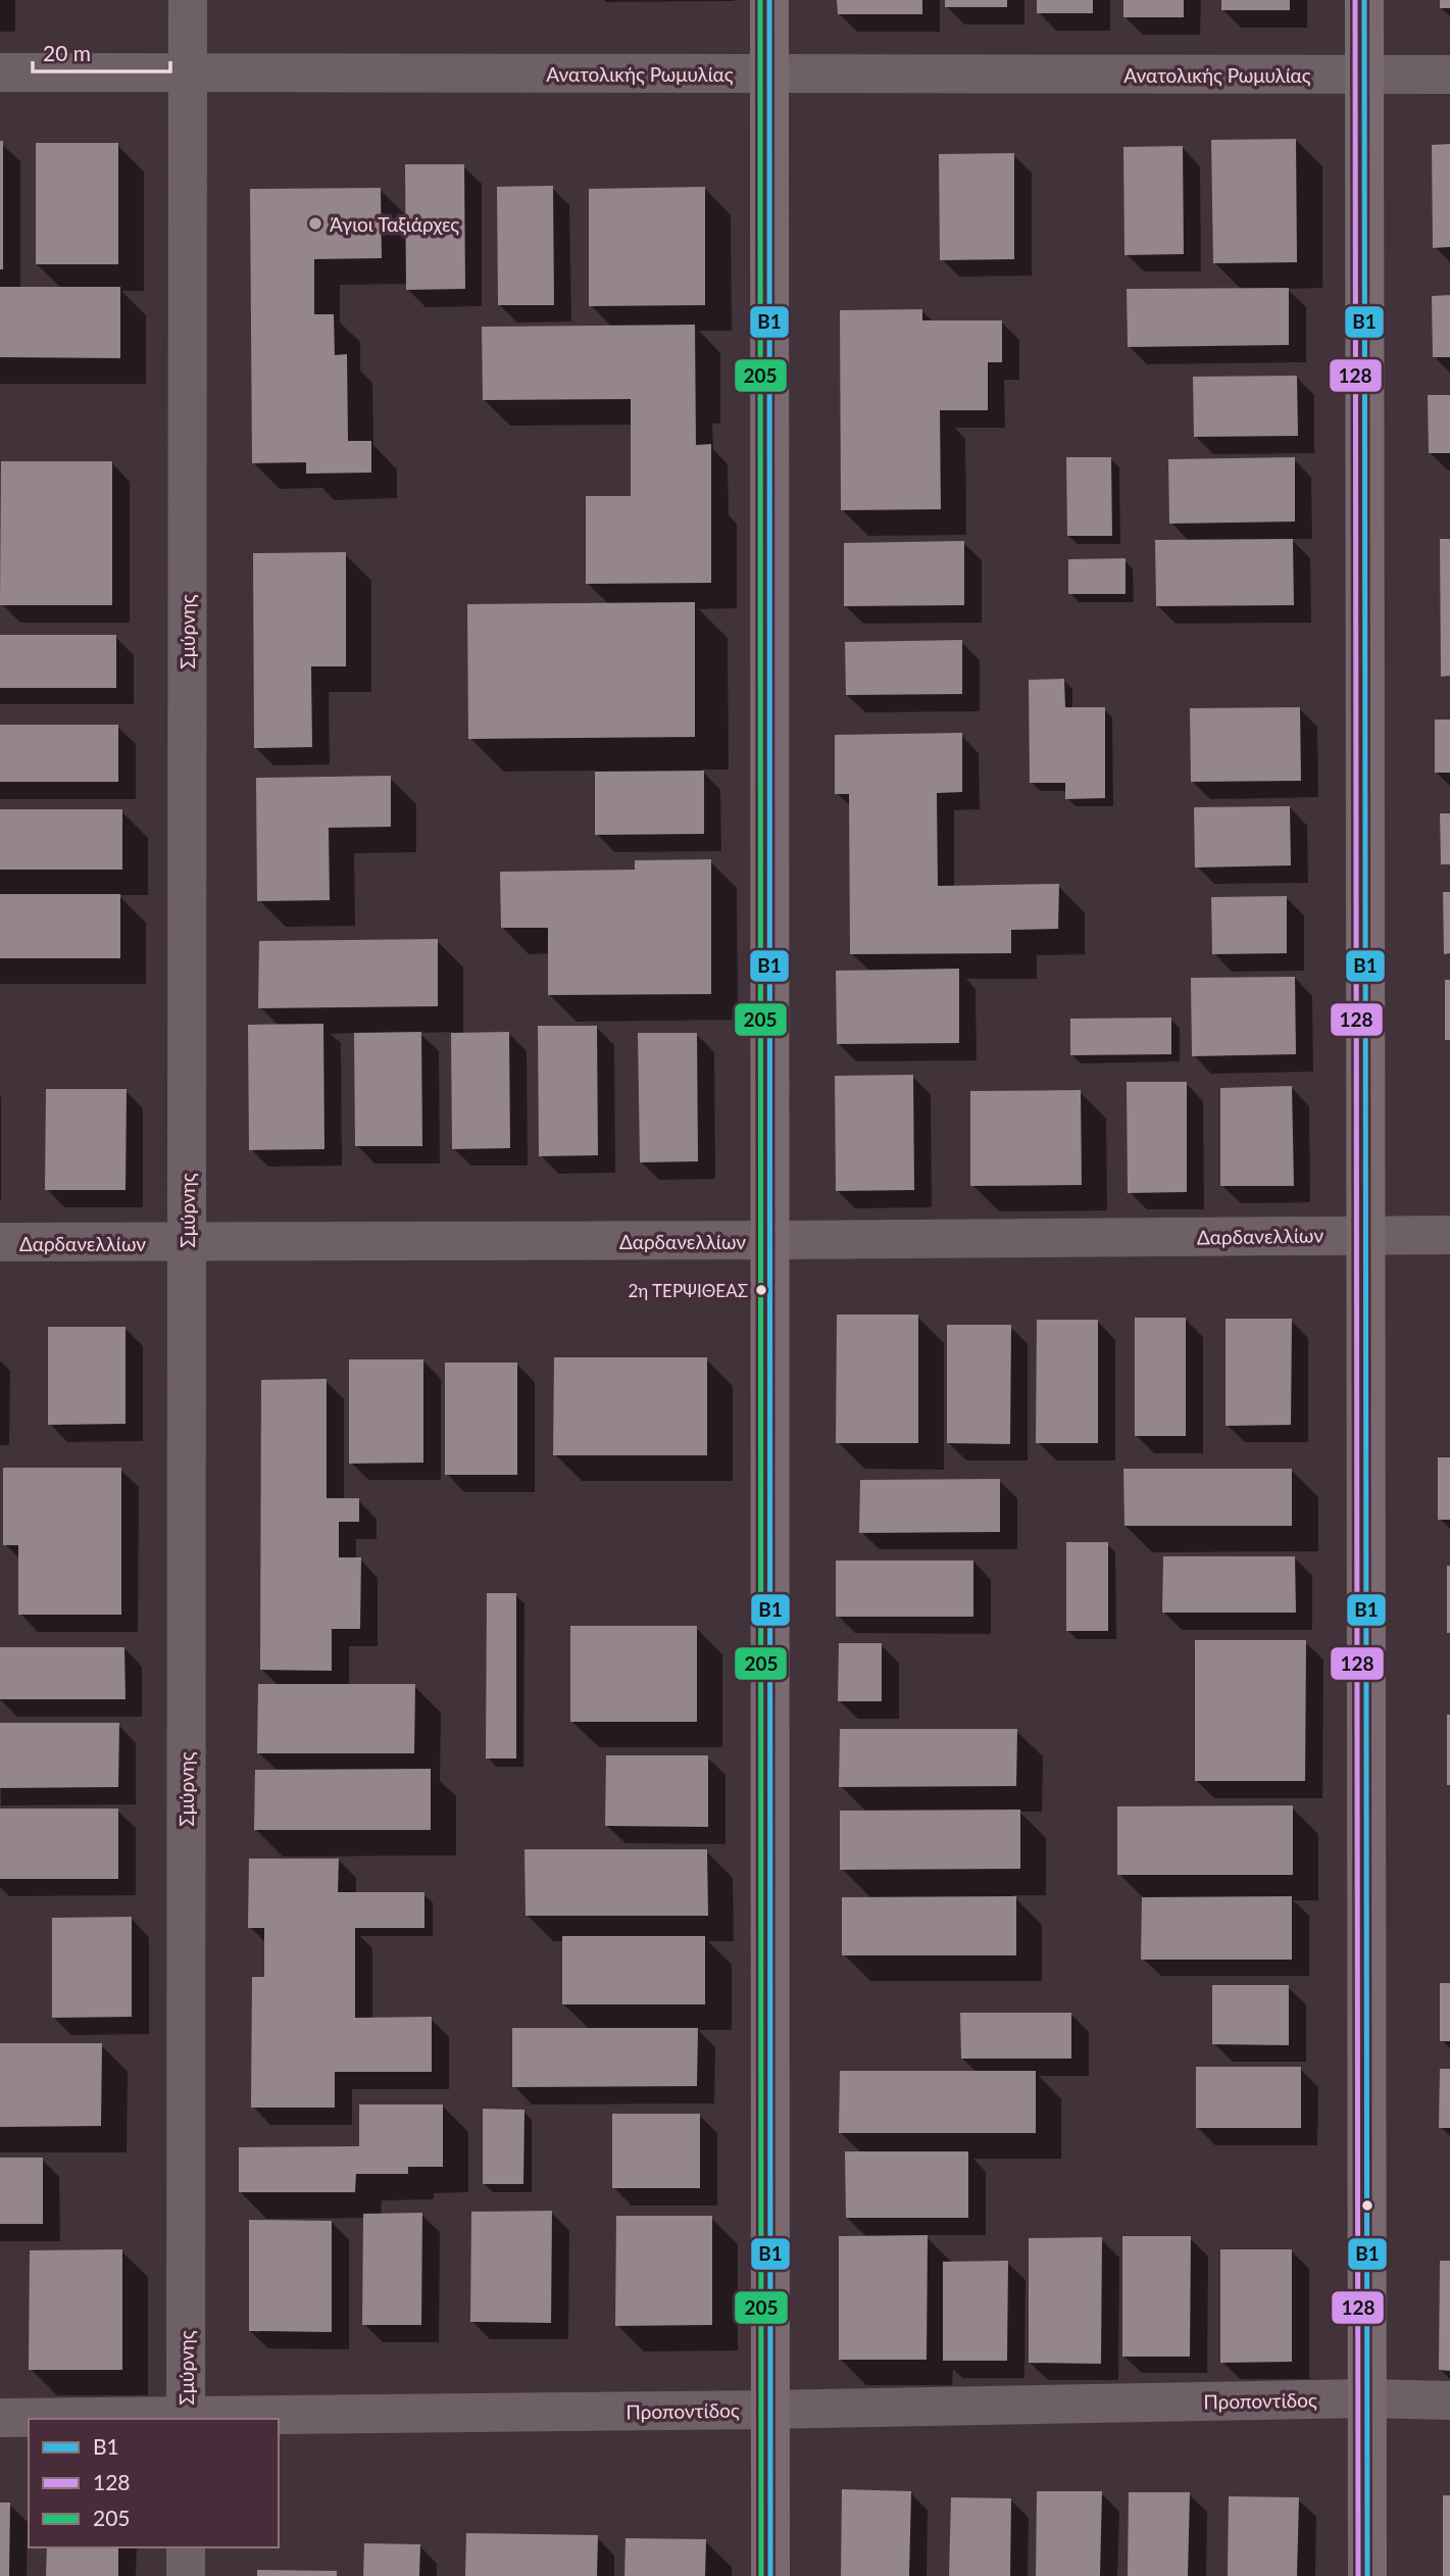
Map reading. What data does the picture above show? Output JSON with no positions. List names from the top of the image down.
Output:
{
  "streets": {
    "street": [
      "Ανατολικής Ρωμυλίας",
      "Σμύρνης",
      "Δαρδανελλίων",
      "Προποντίδος"
    ]
  },
  "crossings": [
    ["Ανατολικής Ρωμυλίας", "Σμύρνης"],
    ["Σμύρνης", "Δαρδανελλίων"],
    ["Σμύρνης", "Προποντίδος"]
  ],
  "places": ["Άγιοι Ταξιάρχες", "2η ΤΕΡΨΙΘΕΑΣ"],
  "lines": ["transit line Β1", "transit line 128", "transit line 205"],
  "legend": ["Β1", "128", "205"],
  "scale_bar": "20 m"
}
